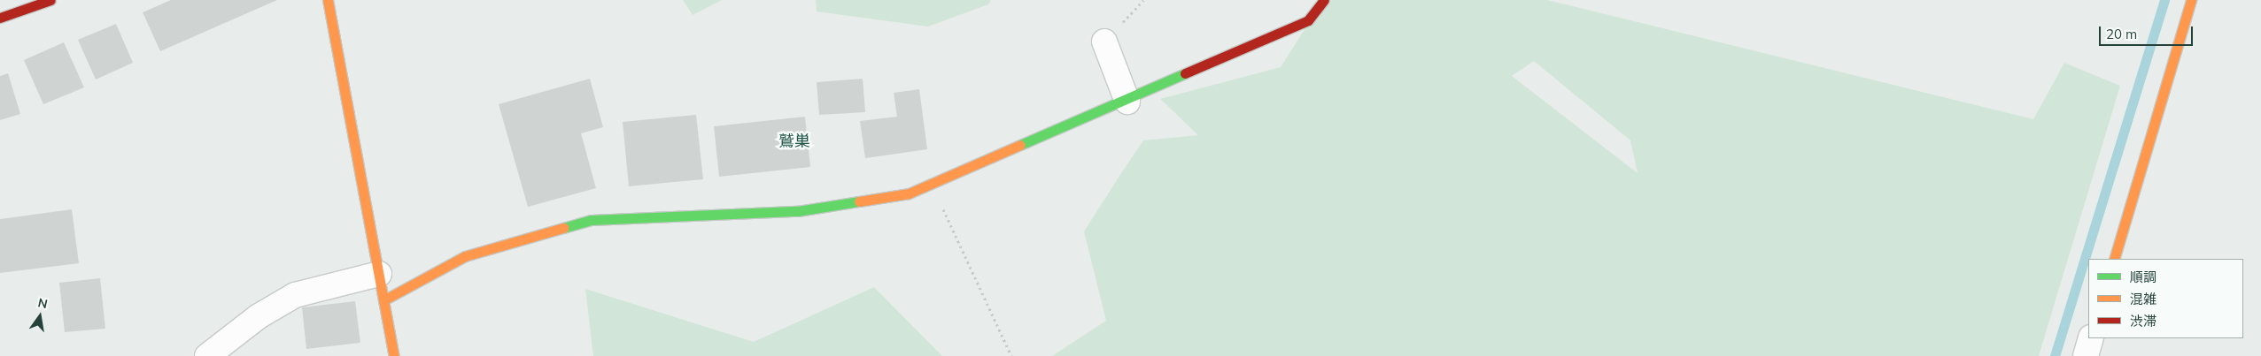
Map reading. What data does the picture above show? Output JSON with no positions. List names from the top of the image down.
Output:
{
  "districts": ["鷲巣"],
  "legend": ["順調", "混雑", "渋滞"],
  "scale_bar": "20 m",
  "north": "top"
}
